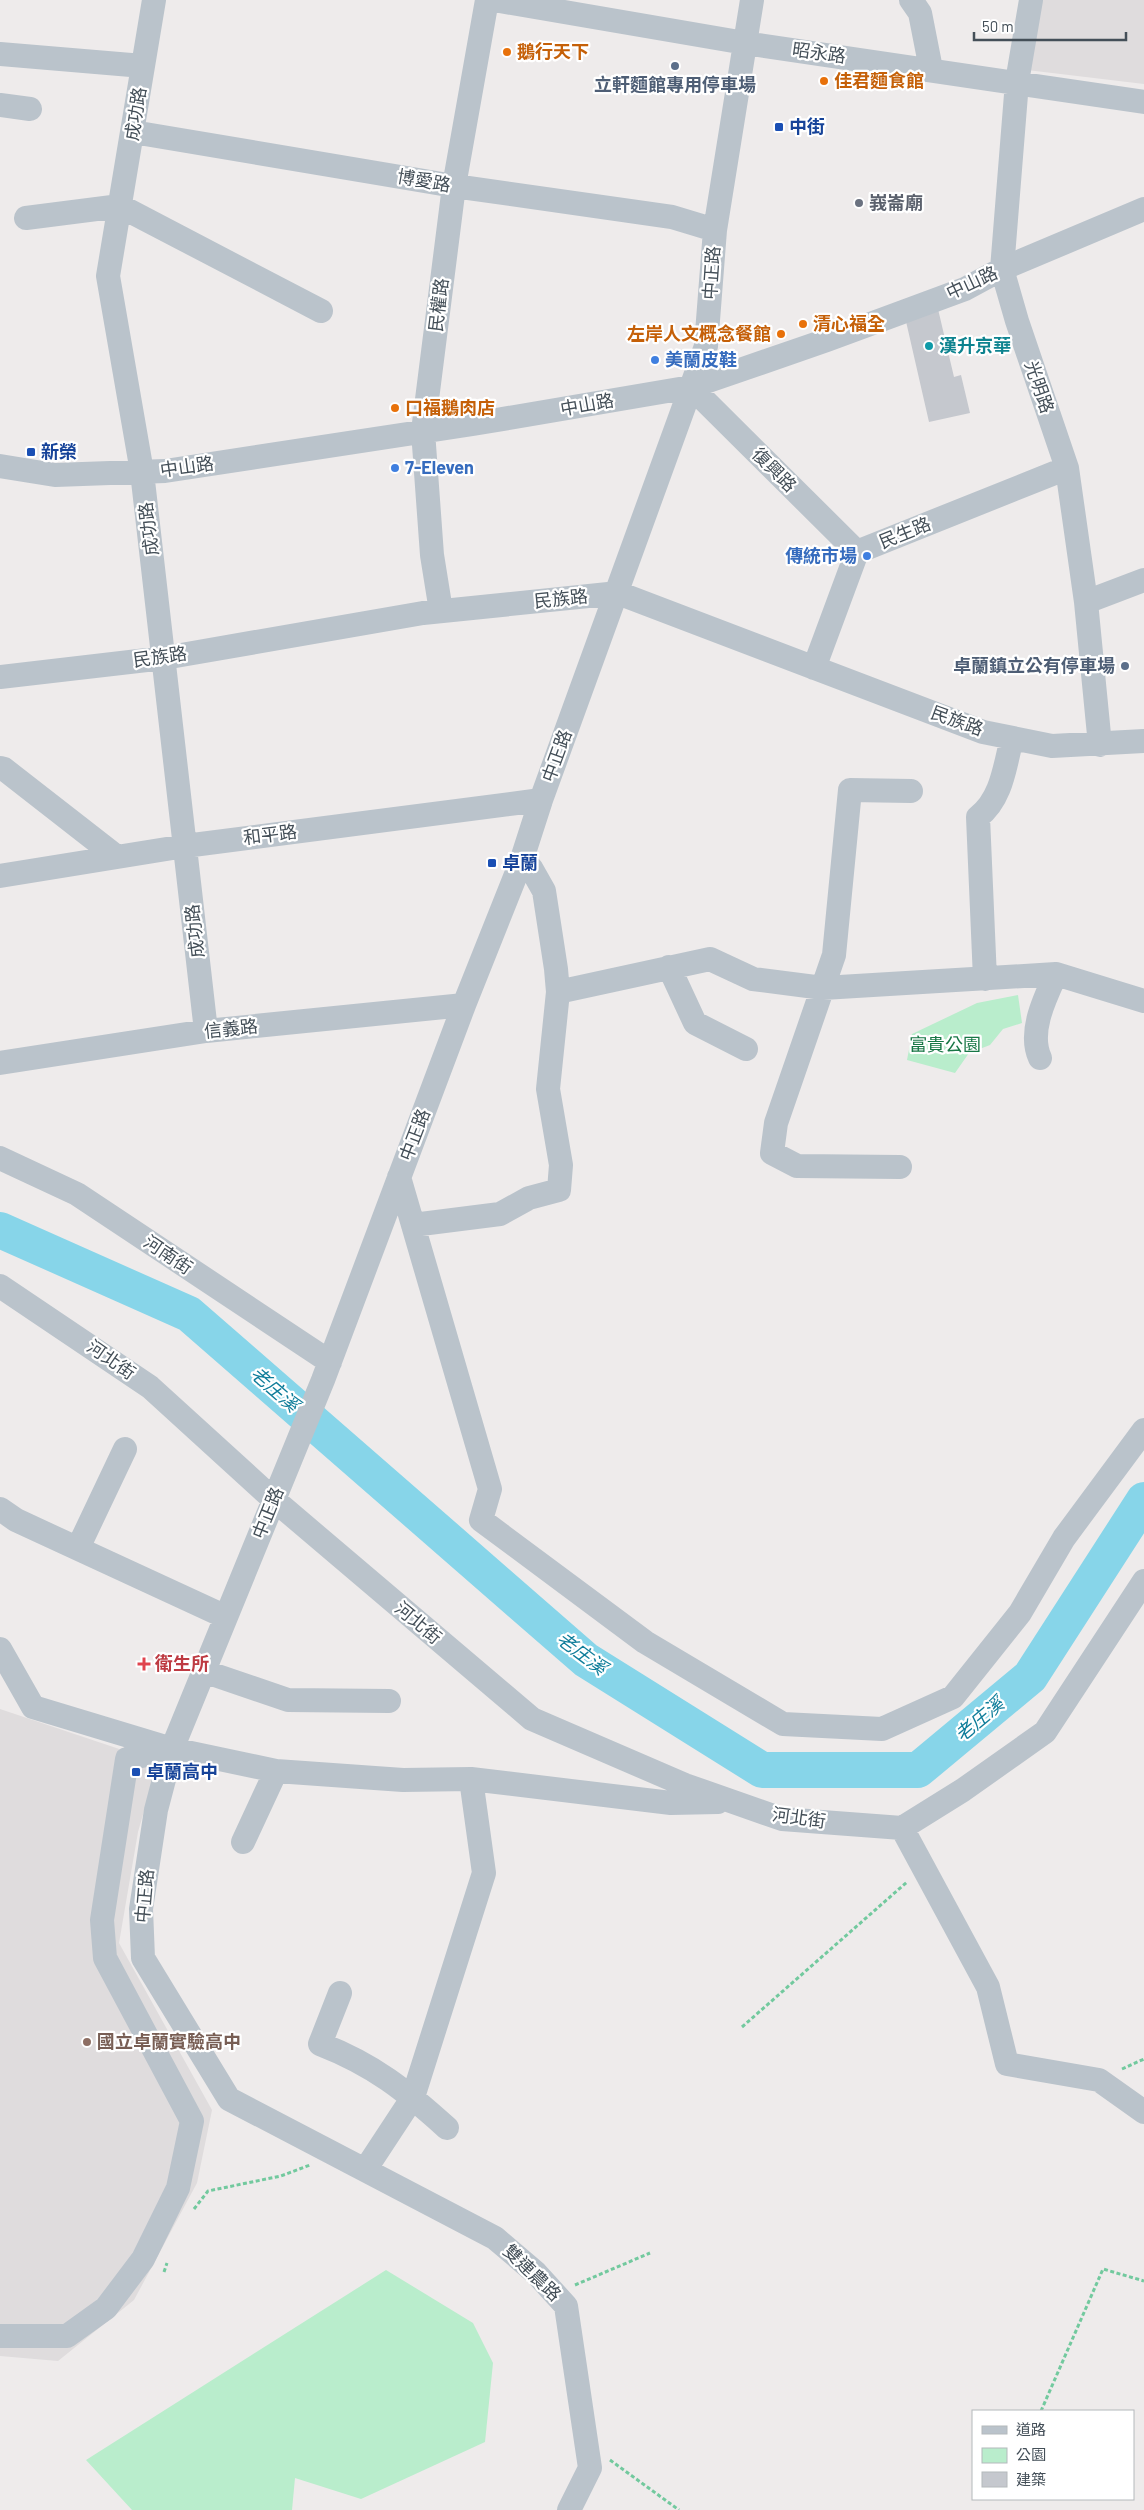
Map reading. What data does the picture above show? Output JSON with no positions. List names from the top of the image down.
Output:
{
  "streets": {
    "street": [
      "昭永路",
      "成功路",
      "博愛路",
      "中正路",
      "中山路",
      "民權路",
      "光明路",
      "復興路",
      "民生路",
      "民族路",
      "和平路",
      "信義路",
      "河南街",
      "河北街",
      "雙連農路"
    ]
  },
  "crossings": [
    ["昭永路", "中正路"],
    ["昭永路", "光明路"],
    ["成功路", "博愛路"],
    ["成功路", "中山路"],
    ["成功路", "民族路"],
    ["成功路", "和平路"],
    ["成功路", "信義路"],
    ["博愛路", "中正路"],
    ["博愛路", "民權路"],
    ["中正路", "中山路"],
    ["中正路", "復興路"],
    ["中正路", "民族路"],
    ["中正路", "和平路"],
    ["中正路", "信義路"],
    ["中正路", "河南街"],
    ["中正路", "河北街"],
    ["中正路", "雙連農路"],
    ["中山路", "民權路"],
    ["中山路", "光明路"],
    ["中山路", "復興路"],
    ["民權路", "民族路"],
    ["光明路", "民生路"],
    ["光明路", "民族路"],
    ["復興路", "民生路"],
    ["民生路", "民族路"]
  ],
  "water": ["老庄溪"],
  "parks": ["富貴公園"],
  "places": {
    "other": [
      "鵝行天下",
      "立軒麵館專用停車場",
      "佳君麵食館",
      "峩崙廟",
      "清心福全",
      "左岸人文概念餐館",
      "漢升京華",
      "美蘭皮鞋",
      "口福鵝肉店",
      "7-Eleven",
      "傳統市場",
      "卓蘭鎮立公有停車場",
      "國立卓蘭實驗高中"
    ],
    "transit": [
      "中街",
      "新榮",
      "卓蘭",
      "卓蘭高中"
    ],
    "health": ["衛生所"]
  },
  "legend": ["道路", "公園", "建築"],
  "scale_bar": "50 m"
}
